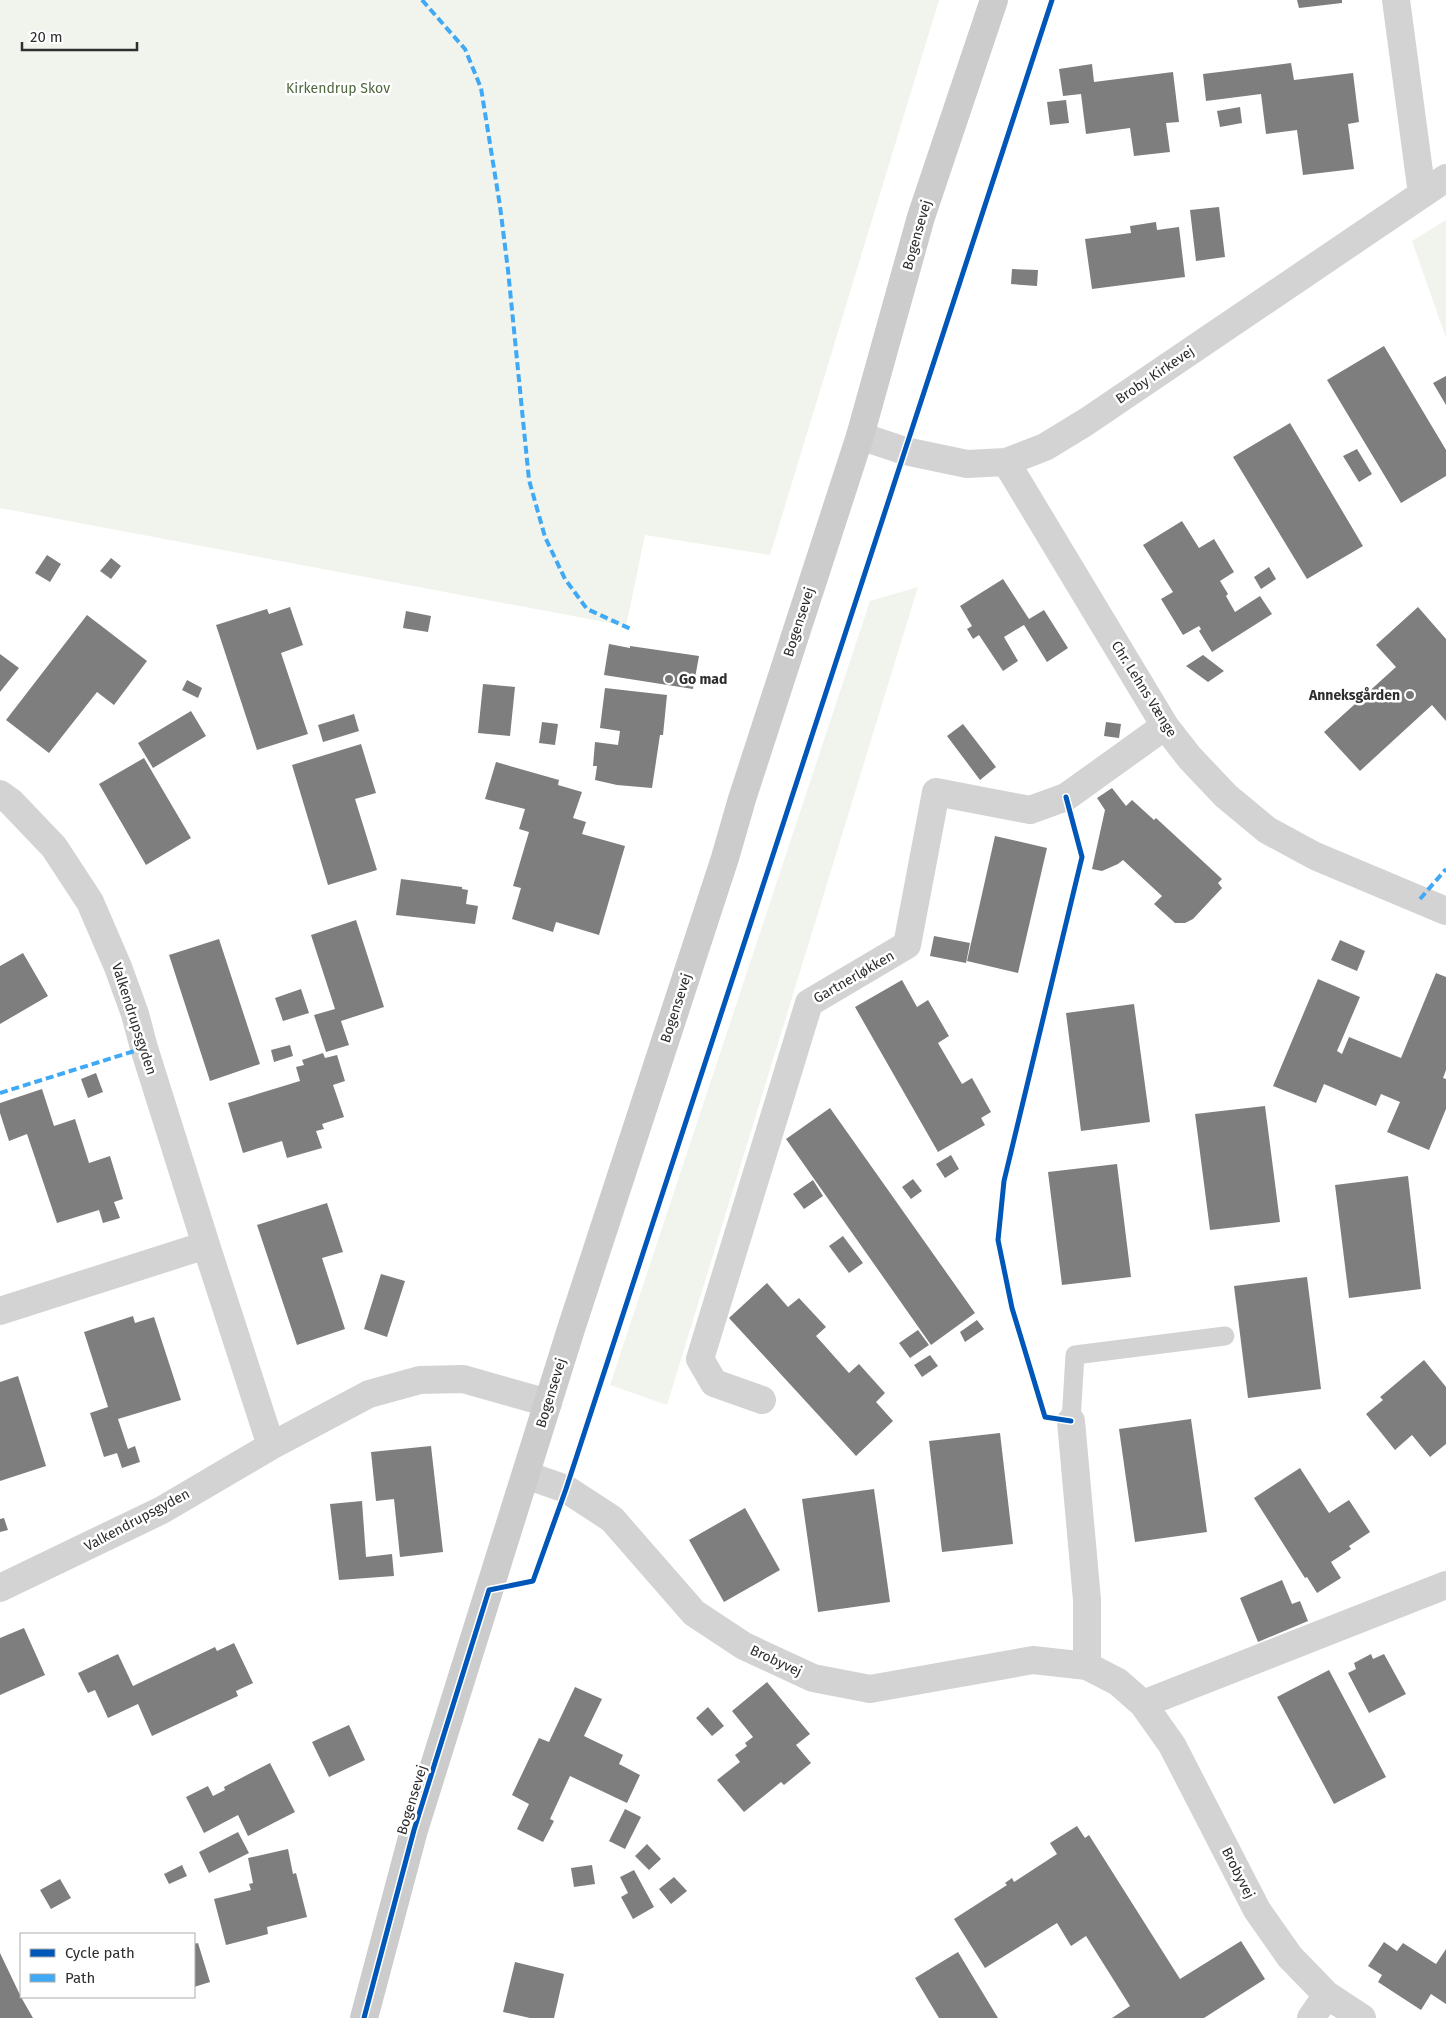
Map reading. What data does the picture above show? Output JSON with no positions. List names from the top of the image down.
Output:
{
  "streets": {
    "main road": ["Bogensevej"],
    "street": [
      "Broby Kirkevej",
      "Chr. Lehns Vænge",
      "Gartnerløkken",
      "Valkendrupsgyden",
      "Brobyvej"
    ]
  },
  "crossings": [
    ["Bogensevej", "Broby Kirkevej"],
    ["Bogensevej", "Valkendrupsgyden"],
    ["Bogensevej", "Brobyvej"],
    ["Broby Kirkevej", "Chr. Lehns Vænge"],
    ["Chr. Lehns Vænge", "Gartnerløkken"]
  ],
  "parks": ["Kirkendrup Skov"],
  "places": ["Go mad", "Anneksgården"],
  "legend": ["Cycle path", "Path"],
  "scale_bar": "20 m"
}
